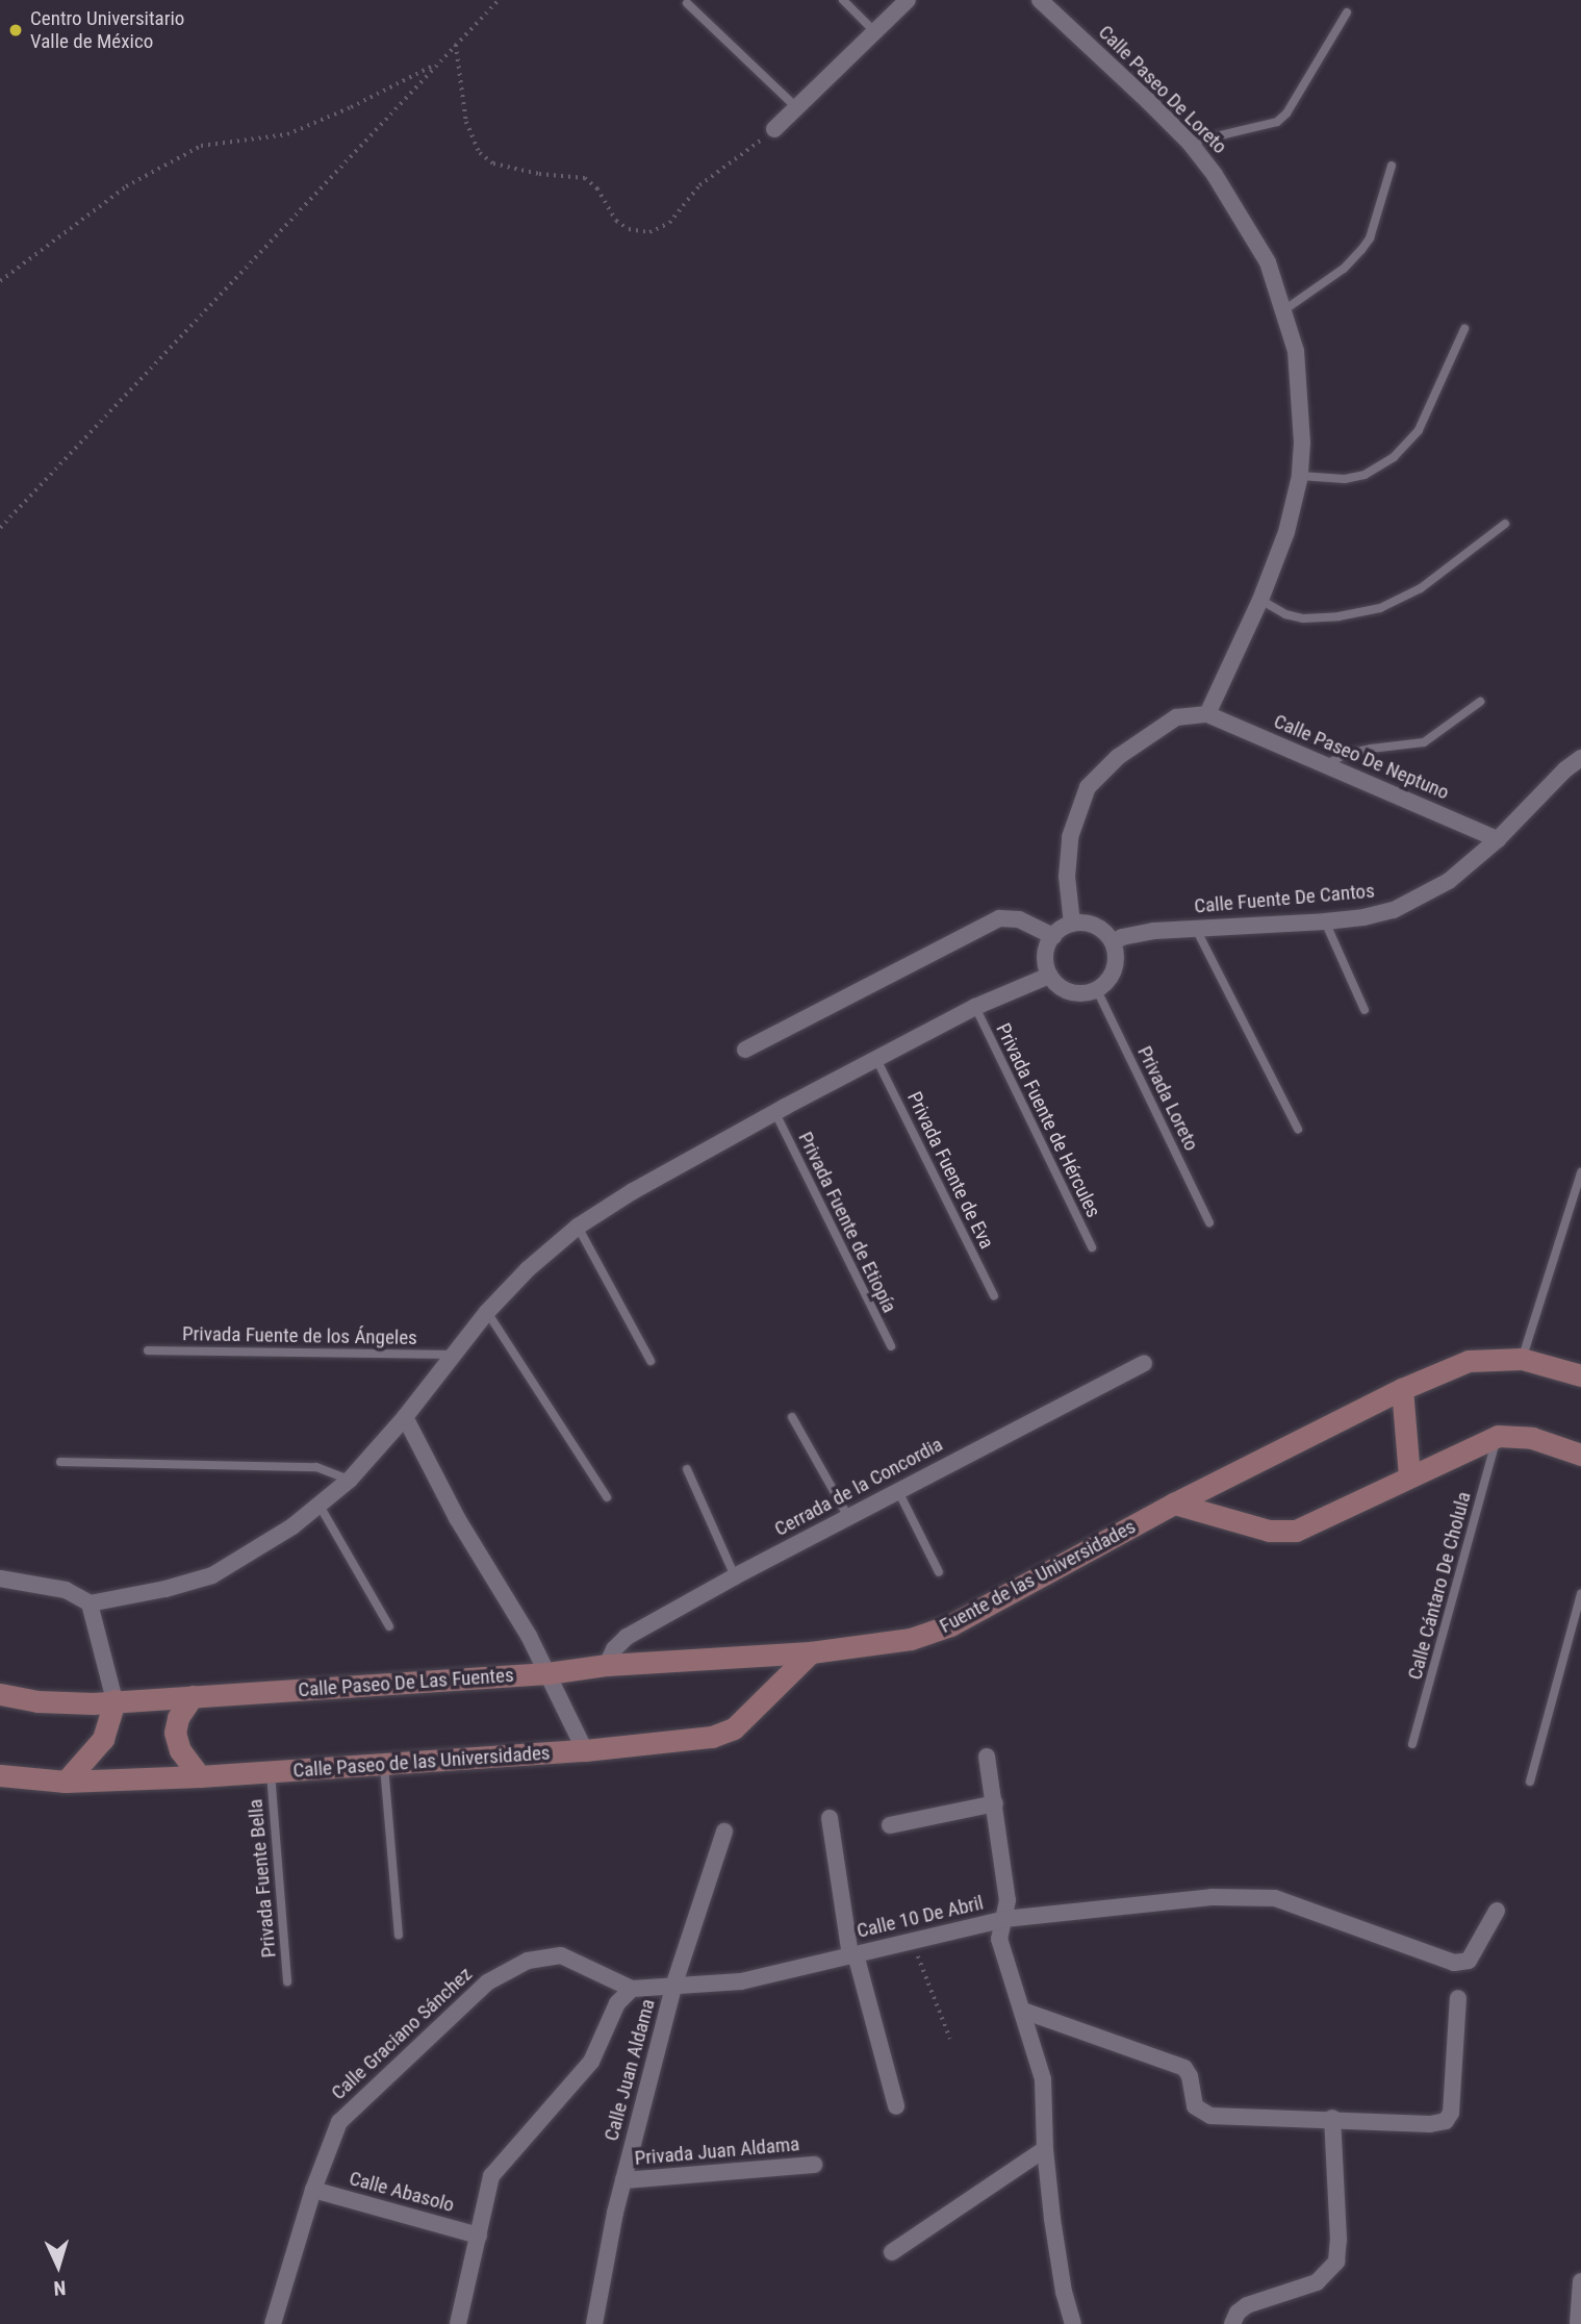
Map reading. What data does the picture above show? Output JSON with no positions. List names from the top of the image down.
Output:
{
  "streets": {
    "street": [
      "Calle Paseo De Loreto",
      "Calle Paseo De Neptuno",
      "Calle Fuente De Cantos",
      "Cerrada de la Concordia",
      "Fuente de las Universidades",
      "Calle Paseo De Las Fuentes",
      "Calle Paseo de las Universidades",
      "Calle 10 De Abril",
      "Calle Graciano Sánchez",
      "Calle Juan Aldama",
      "Privada Juan Aldama",
      "Calle Abasolo"
    ],
    "lane": [
      "Privada Loreto",
      "Privada Fuente de Hércules",
      "Privada Fuente de Eva",
      "Privada Fuente de Etiopía",
      "Privada Fuente de los Ángeles",
      "Calle Cántaro De Cholula",
      "Privada Fuente Bella"
    ]
  },
  "crossings": [
    ["Calle Paseo De Loreto", "Calle Paseo De Neptuno"],
    ["Calle Paseo De Neptuno", "Calle Fuente De Cantos"],
    ["Calle Fuente De Cantos", "Privada Loreto"],
    ["Cerrada de la Concordia", "Calle Paseo De Las Fuentes"],
    ["Fuente de las Universidades", "Calle Paseo De Las Fuentes"],
    ["Fuente de las Universidades", "Calle Paseo de las Universidades"],
    ["Calle Paseo De Las Fuentes", "Calle Paseo de las Universidades"],
    ["Calle Paseo de las Universidades", "Privada Fuente Bella"],
    ["Calle 10 De Abril", "Calle Graciano Sánchez"],
    ["Calle 10 De Abril", "Calle Juan Aldama"],
    ["Calle Graciano Sánchez", "Calle Abasolo"],
    ["Calle Juan Aldama", "Privada Juan Aldama"]
  ],
  "places": ["Centro Universitario Valle de México"],
  "north": "bottom"
}
